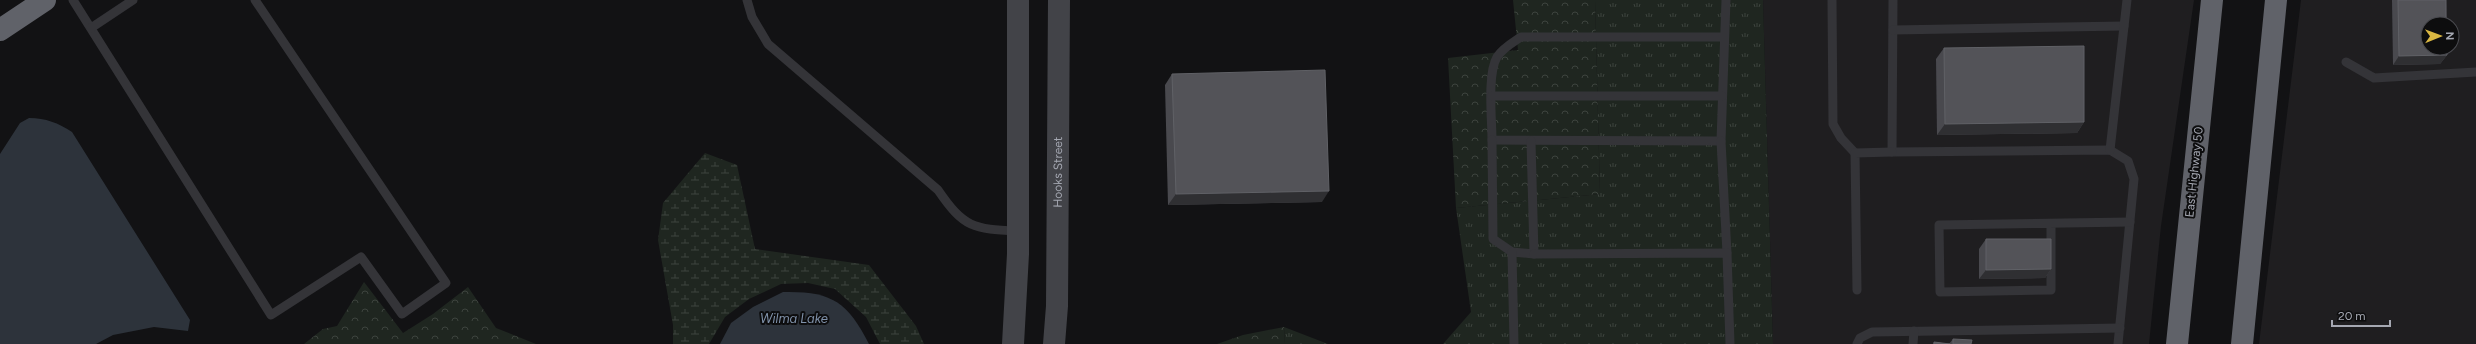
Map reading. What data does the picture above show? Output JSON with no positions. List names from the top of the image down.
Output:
{
  "streets": {
    "highway": ["East Highway 50"],
    "street": ["Hooks Street"]
  },
  "water": ["Wilma Lake"],
  "scale_bar": "20 m",
  "north": "right"
}
